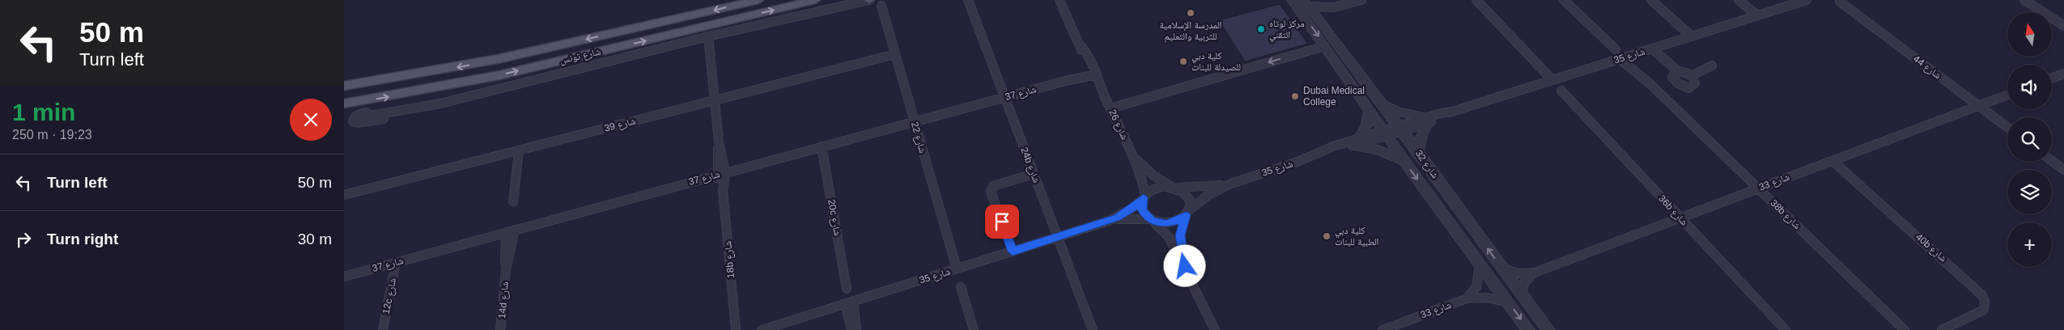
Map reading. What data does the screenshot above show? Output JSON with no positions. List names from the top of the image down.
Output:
{
  "streets": {
    "main road": ["شارع تونس"],
    "street": [
      "شارع 35",
      "شارع 44",
      "شارع 37",
      "شارع 39",
      "شارع 26",
      "شارع 22",
      "شارع 32",
      "24b شارع",
      "شارع 33",
      "36b شارع",
      "38b شارع",
      "20c شارع",
      "40b شارع",
      "18b شارع",
      "12c شارع",
      "14d شارع"
    ]
  },
  "crossings": [
    ["شارع 35", "شارع 26"],
    ["شارع 35", "شارع 22"],
    ["شارع 35", "شارع 32"],
    ["شارع 35", "24b شارع"],
    ["شارع 35", "38b شارع"],
    ["شارع 44", "شارع 33"],
    ["شارع 37", "شارع 26"],
    ["شارع 37", "شارع 22"],
    ["شارع 37", "24b شارع"],
    ["شارع 37", "20c شارع"],
    ["شارع 37", "18b شارع"],
    ["شارع 37", "12c شارع"],
    ["شارع 37", "14d شارع"],
    ["شارع 39", "شارع 22"],
    ["شارع 39", "18b شارع"],
    ["شارع 32", "شارع 33"],
    ["شارع 33", "36b شارع"],
    ["شارع 33", "38b شارع"],
    ["شارع 33", "40b شارع"]
  ],
  "places": [
    "المدرسة الإسلامية للتربية والتعليم",
    "مركز لوتاه التقني",
    "كلية دبي للصيدلة للبنات",
    "Dubai Medical College",
    "كلية دبي الطبية للبنات"
  ],
  "north": "top",
  "page": {
    "turn": ["50 m", "Turn left"],
    "map_buttons": "+",
    "heading": ["1 min", "250 m · 19:23"],
    "list": [
      {
        "name": "Turn left",
        "value": "50 m"
      },
      {
        "name": "Turn right",
        "value": "30 m"
      }
    ]
  }
}
